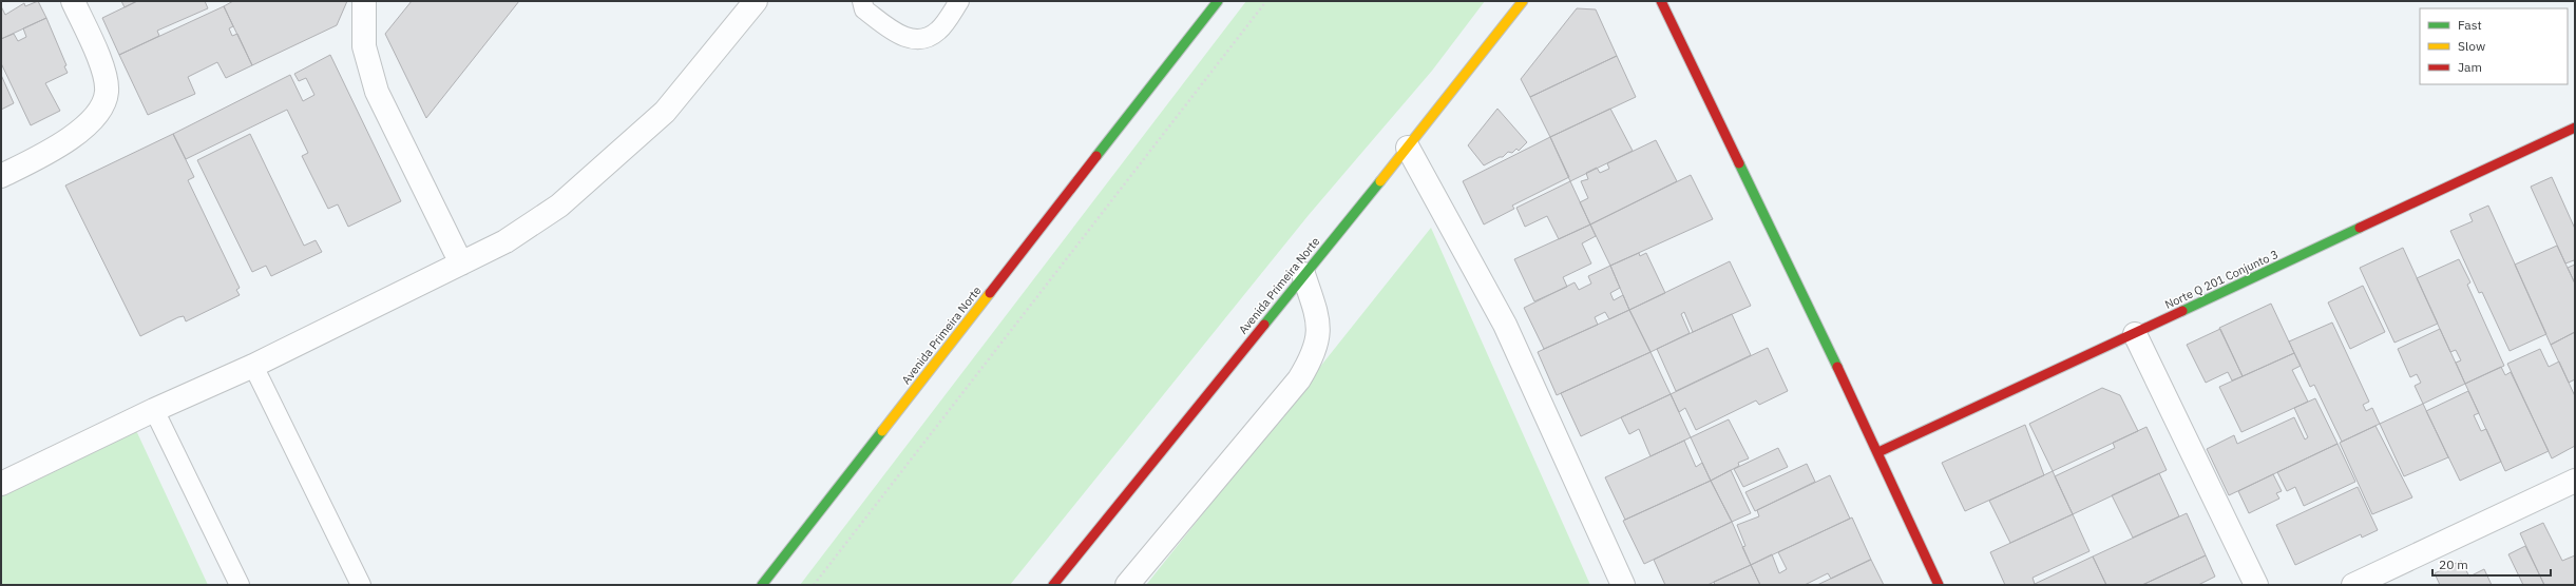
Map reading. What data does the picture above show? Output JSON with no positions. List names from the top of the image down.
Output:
{
  "streets": {
    "main road": ["Norte Q 201 Conjunto 3", "Avenida Primeira Norte"]
  },
  "legend": ["Fast", "Slow", "Jam"],
  "scale_bar": "20 m"
}
